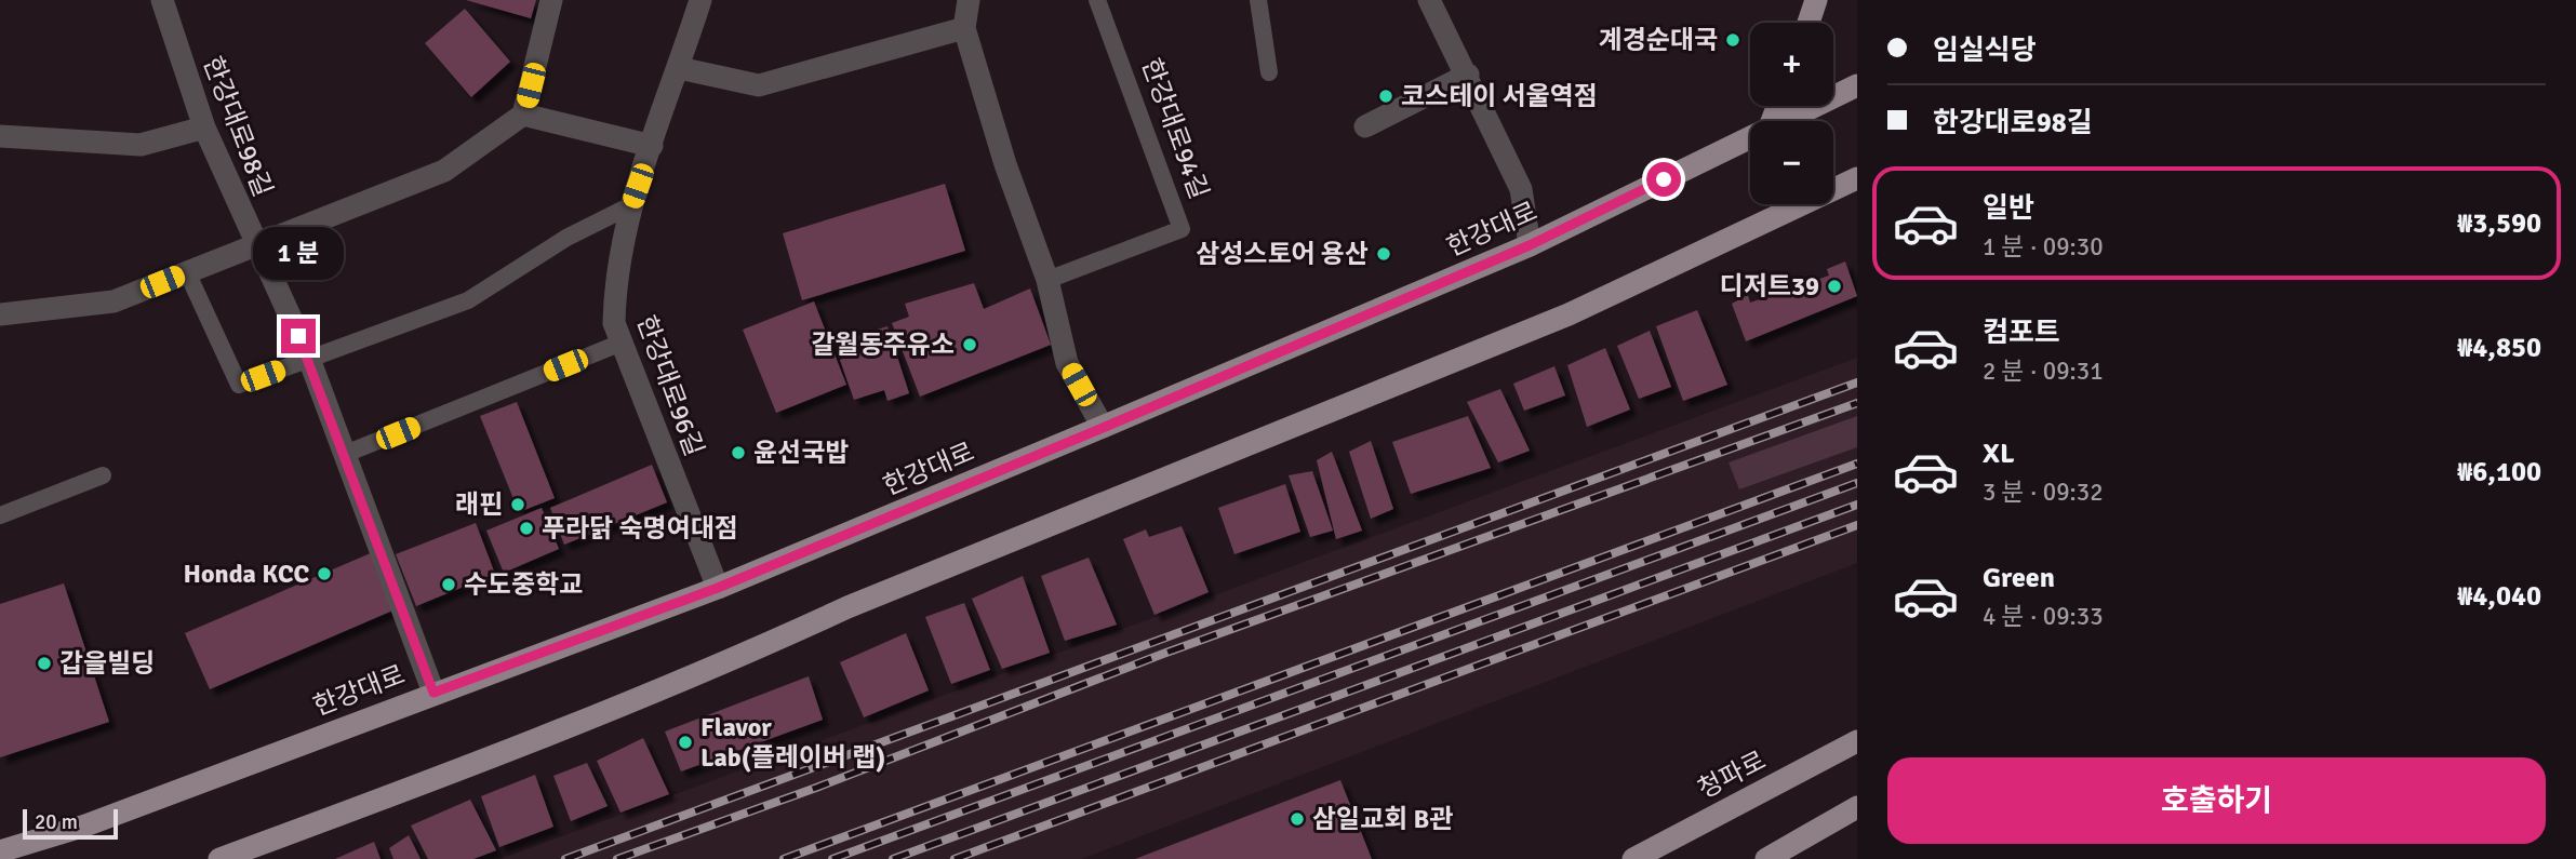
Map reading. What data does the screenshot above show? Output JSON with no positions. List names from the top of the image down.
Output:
{
  "streets": {
    "main road": ["한강대로", "청파로"],
    "street": ["한강대로98길", "한강대로96길"],
    "lane": ["한강대로94길"]
  },
  "crossings": [
    ["한강대로98길", "한강대로"],
    ["한강대로", "한강대로96길"]
  ],
  "places": [
    "계경순대국",
    "코스테이 서울역점",
    "삼성스토어 용산",
    "디저트39",
    "갈월동주유소",
    "윤선국밥",
    "래핀",
    "푸라닭 숙명여대점",
    "Honda KCC",
    "수도중학교",
    "갑을빌딩",
    "Flavor Lab(플레이버 랩)",
    "삼일교회 B관"
  ],
  "scale_bar": "20 m",
  "page": {
    "banner": ["임실식당", "한강대로98길"],
    "map_buttons": ["+", "−"],
    "list": [
      {
        "name": "일반",
        "note": "1 분 · 09:30",
        "value": "₩3,590"
      },
      {
        "name": "컴포트",
        "note": "2 분 · 09:31",
        "value": "₩4,850"
      },
      {
        "name": "XL",
        "note": "3 분 · 09:32",
        "value": "₩6,100"
      },
      {
        "name": "Green",
        "note": "4 분 · 09:33",
        "value": "₩4,040"
      }
    ],
    "bubble": "1 분",
    "buttons": "호출하기",
    "scale": "20 m"
  }
}
